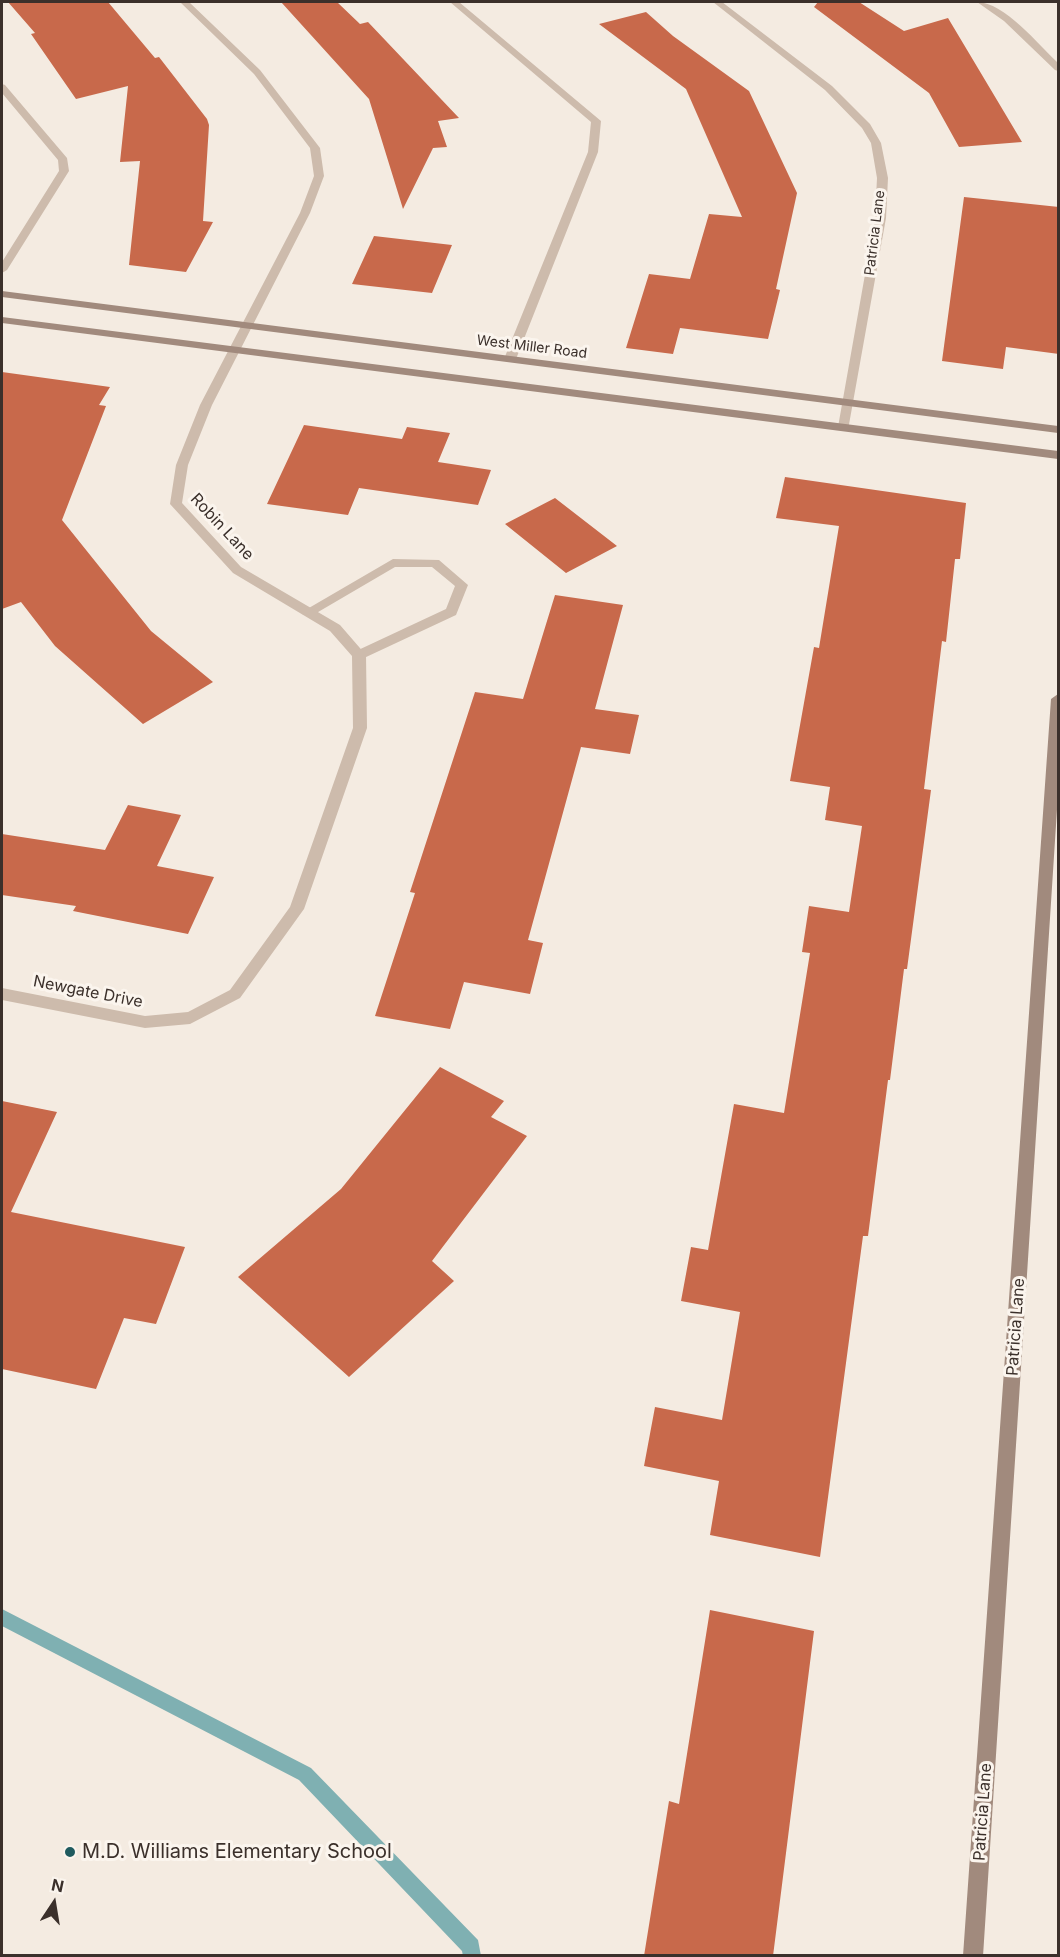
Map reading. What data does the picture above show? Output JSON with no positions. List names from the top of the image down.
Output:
{
  "streets": {
    "main road": ["Patricia Lane", "West Miller Road"],
    "street": ["Robin Lane", "Newgate Drive"]
  },
  "crossings": [
    ["Patricia Lane", "West Miller Road"],
    ["West Miller Road", "Robin Lane"],
    ["Robin Lane", "Newgate Drive"]
  ],
  "places": ["M.D. Williams Elementary School"],
  "north": "top"
}
